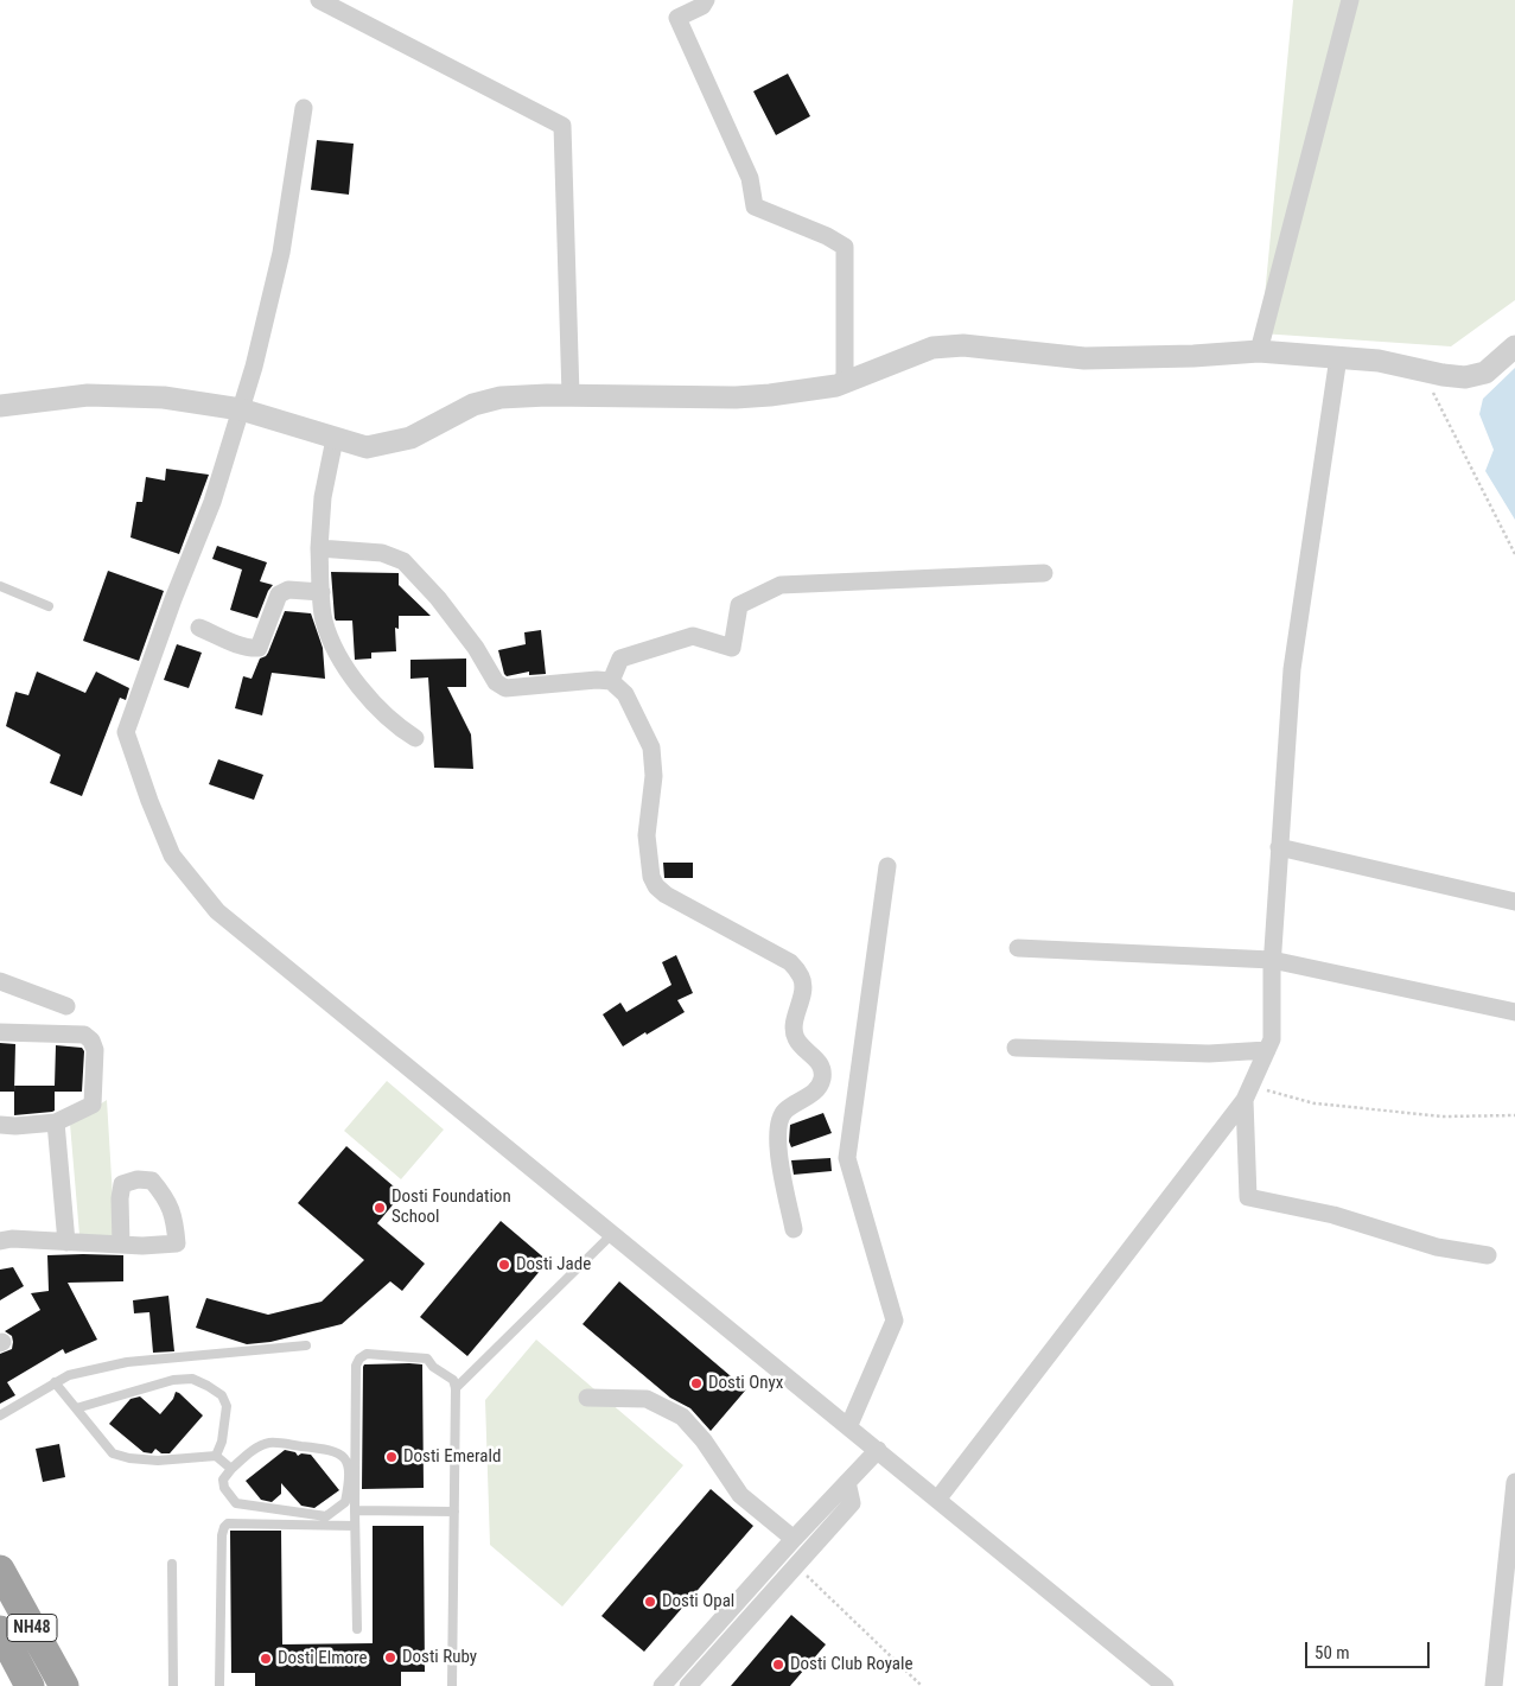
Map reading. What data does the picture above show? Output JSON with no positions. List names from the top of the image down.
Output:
{
  "streets": {
    "highway": ["NH48"]
  },
  "places": [
    "Dosti Foundation School",
    "Dosti Jade",
    "Dosti Onyx",
    "Dosti Emerald",
    "Dosti Opal",
    "Dosti Ruby",
    "Dosti Elmore",
    "Dosti Club Royale"
  ],
  "scale_bar": "50 m"
}
